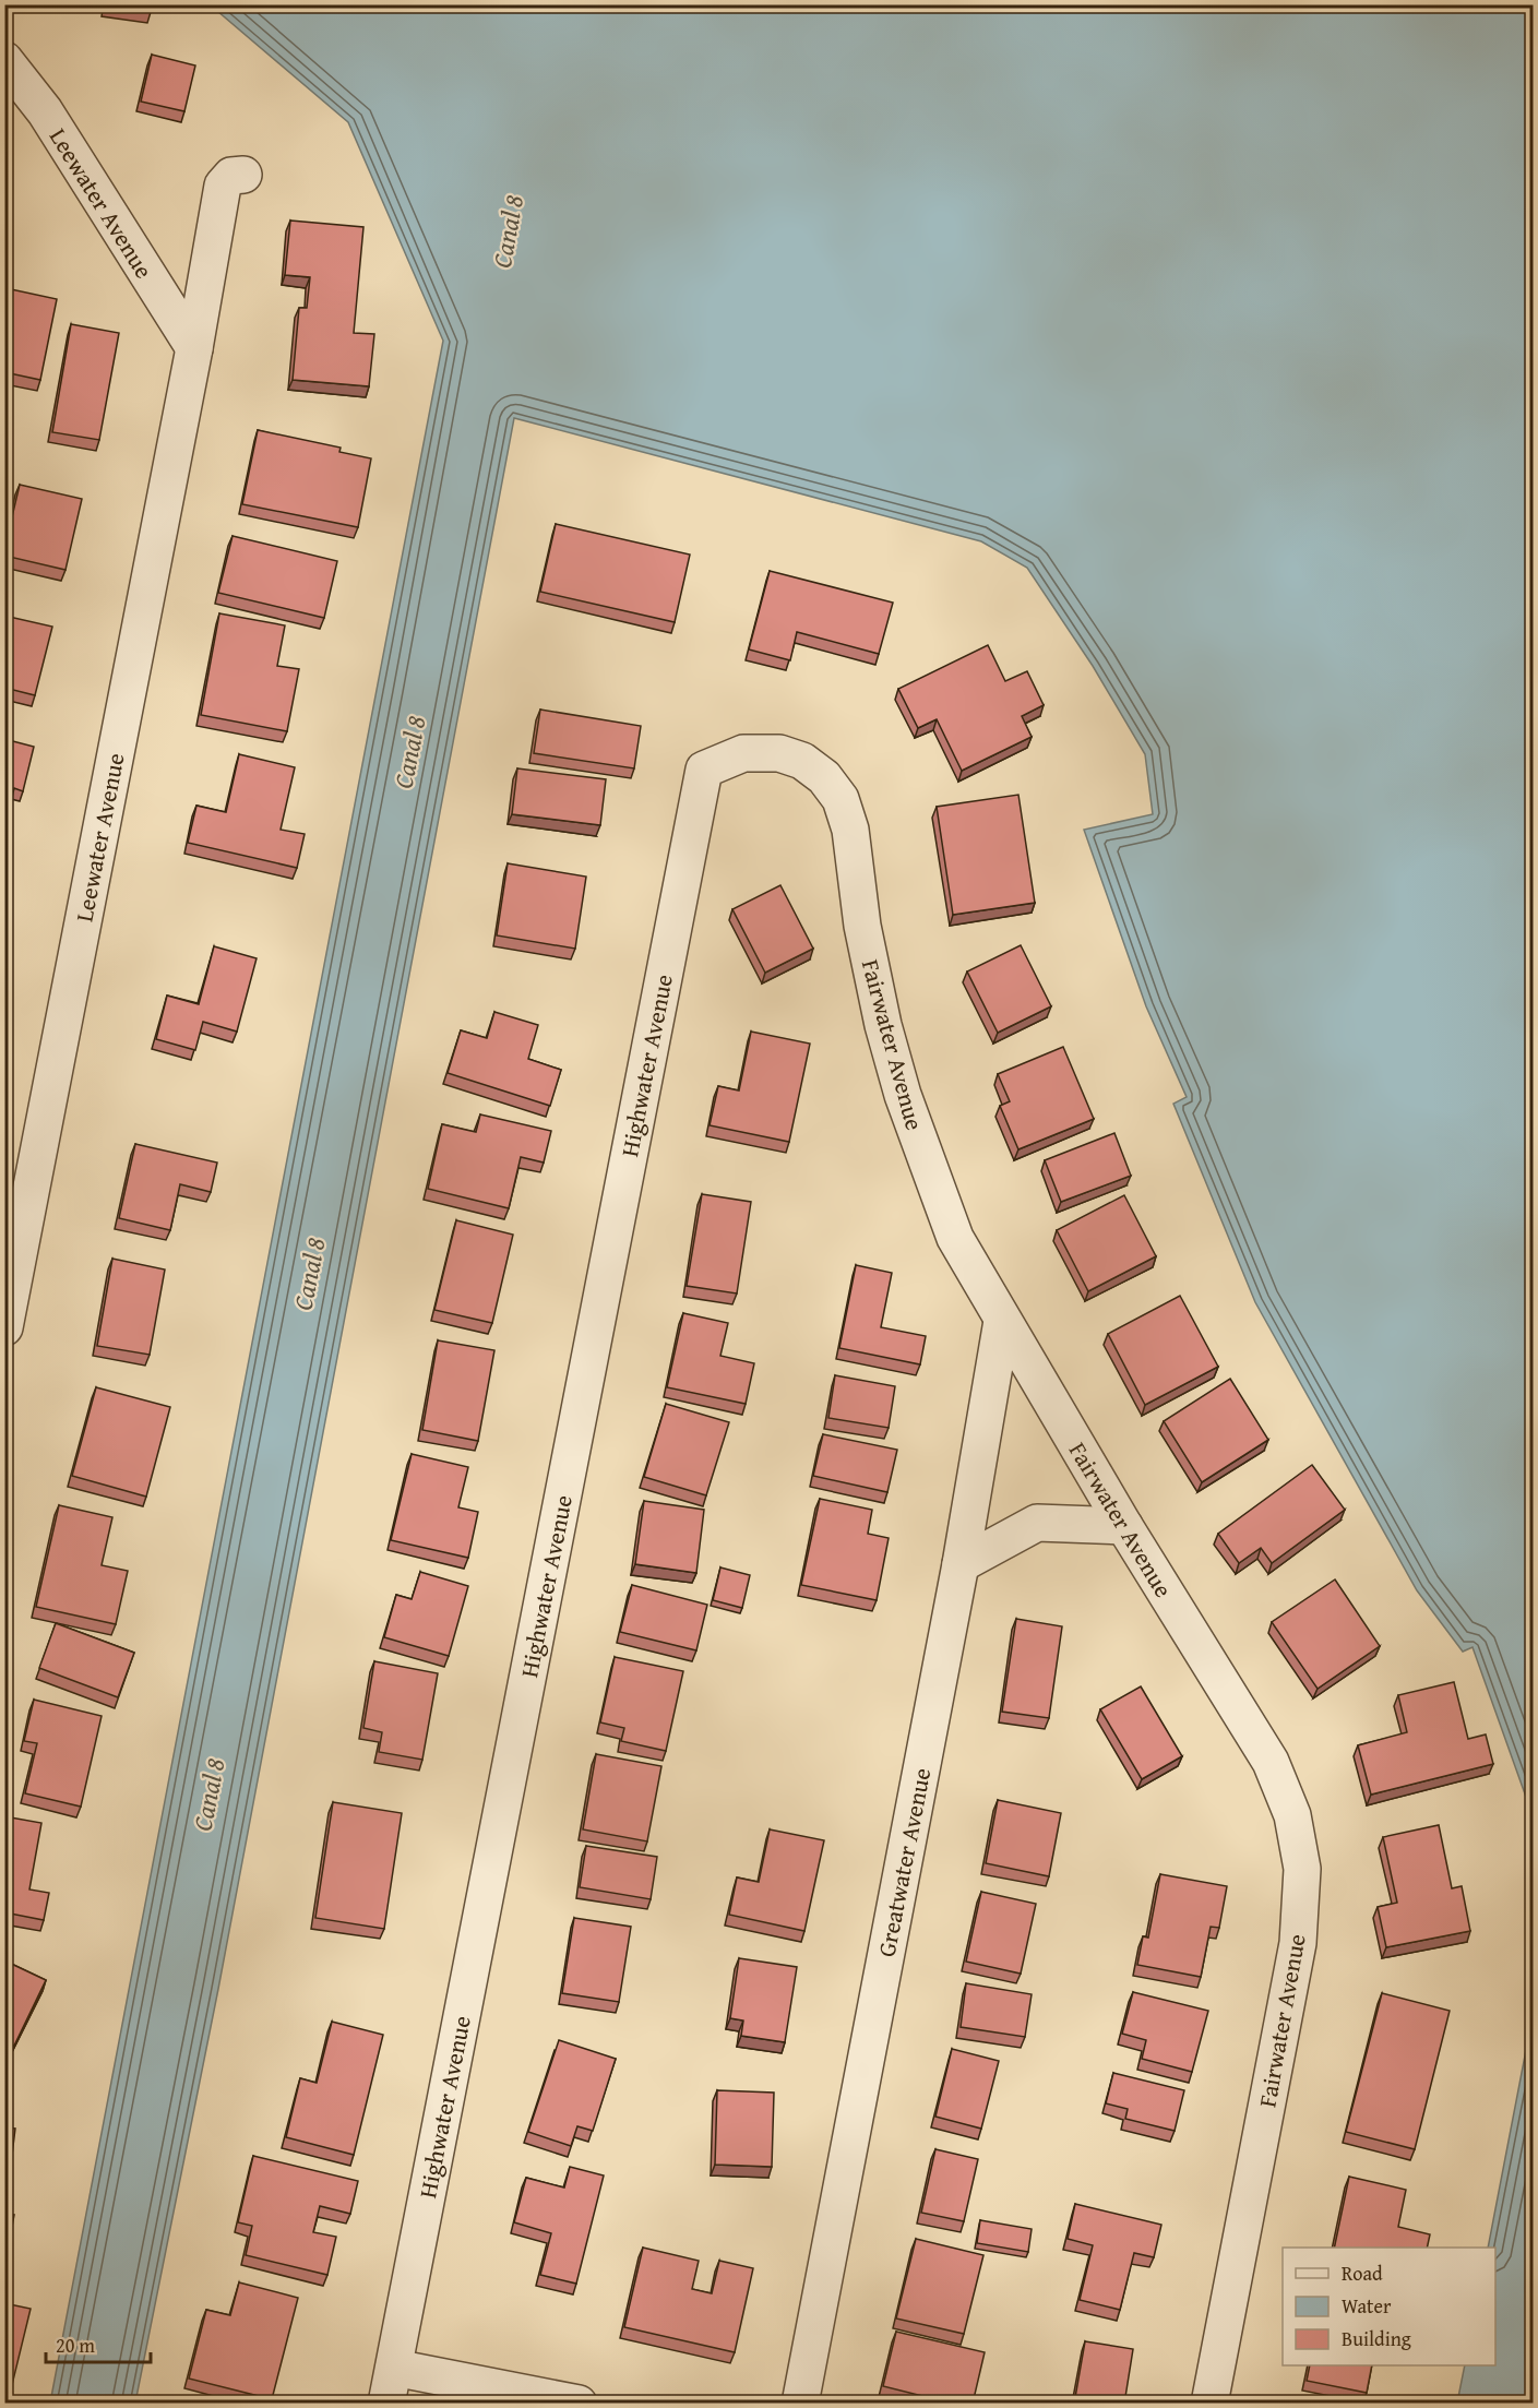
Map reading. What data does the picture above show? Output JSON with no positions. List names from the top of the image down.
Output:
{
  "streets": {
    "street": [
      "Leewater Avenue",
      "Fairwater Avenue",
      "Highwater Avenue",
      "Greatwater Avenue"
    ]
  },
  "crossings": [
    ["Fairwater Avenue", "Highwater Avenue"],
    ["Fairwater Avenue", "Greatwater Avenue"]
  ],
  "water": ["Canal 8"],
  "legend": ["Road", "Water", "Building"],
  "scale_bar": "20 m"
}
